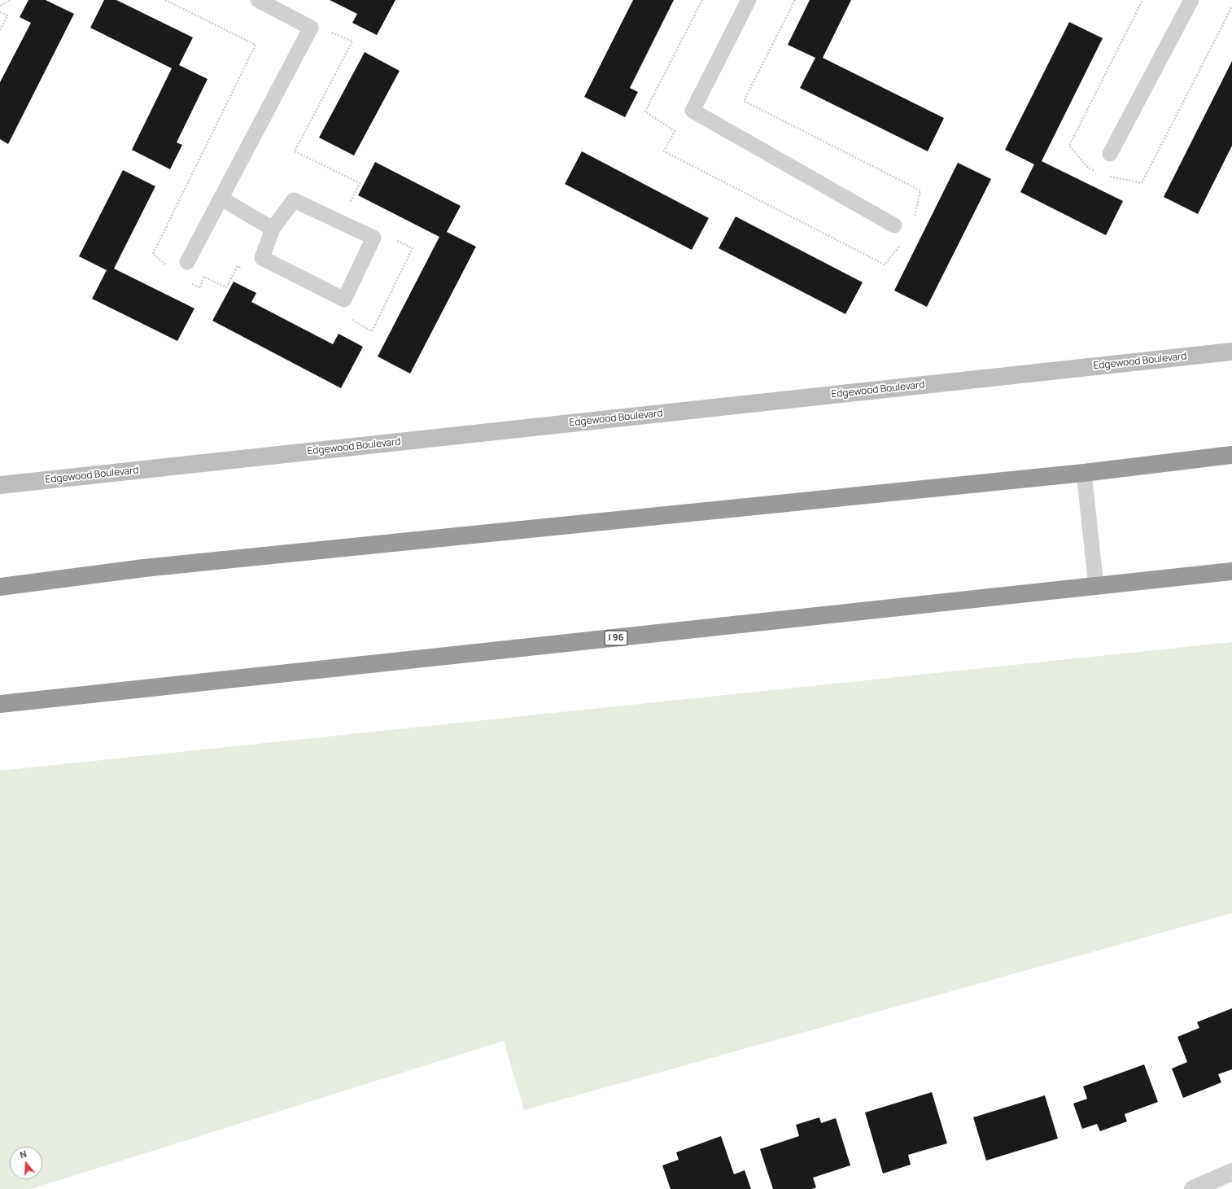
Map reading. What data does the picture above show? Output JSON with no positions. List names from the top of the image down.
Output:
{
  "streets": {
    "highway": ["I 96"],
    "street": ["Edgewood Boulevard"]
  },
  "north": "top"
}
